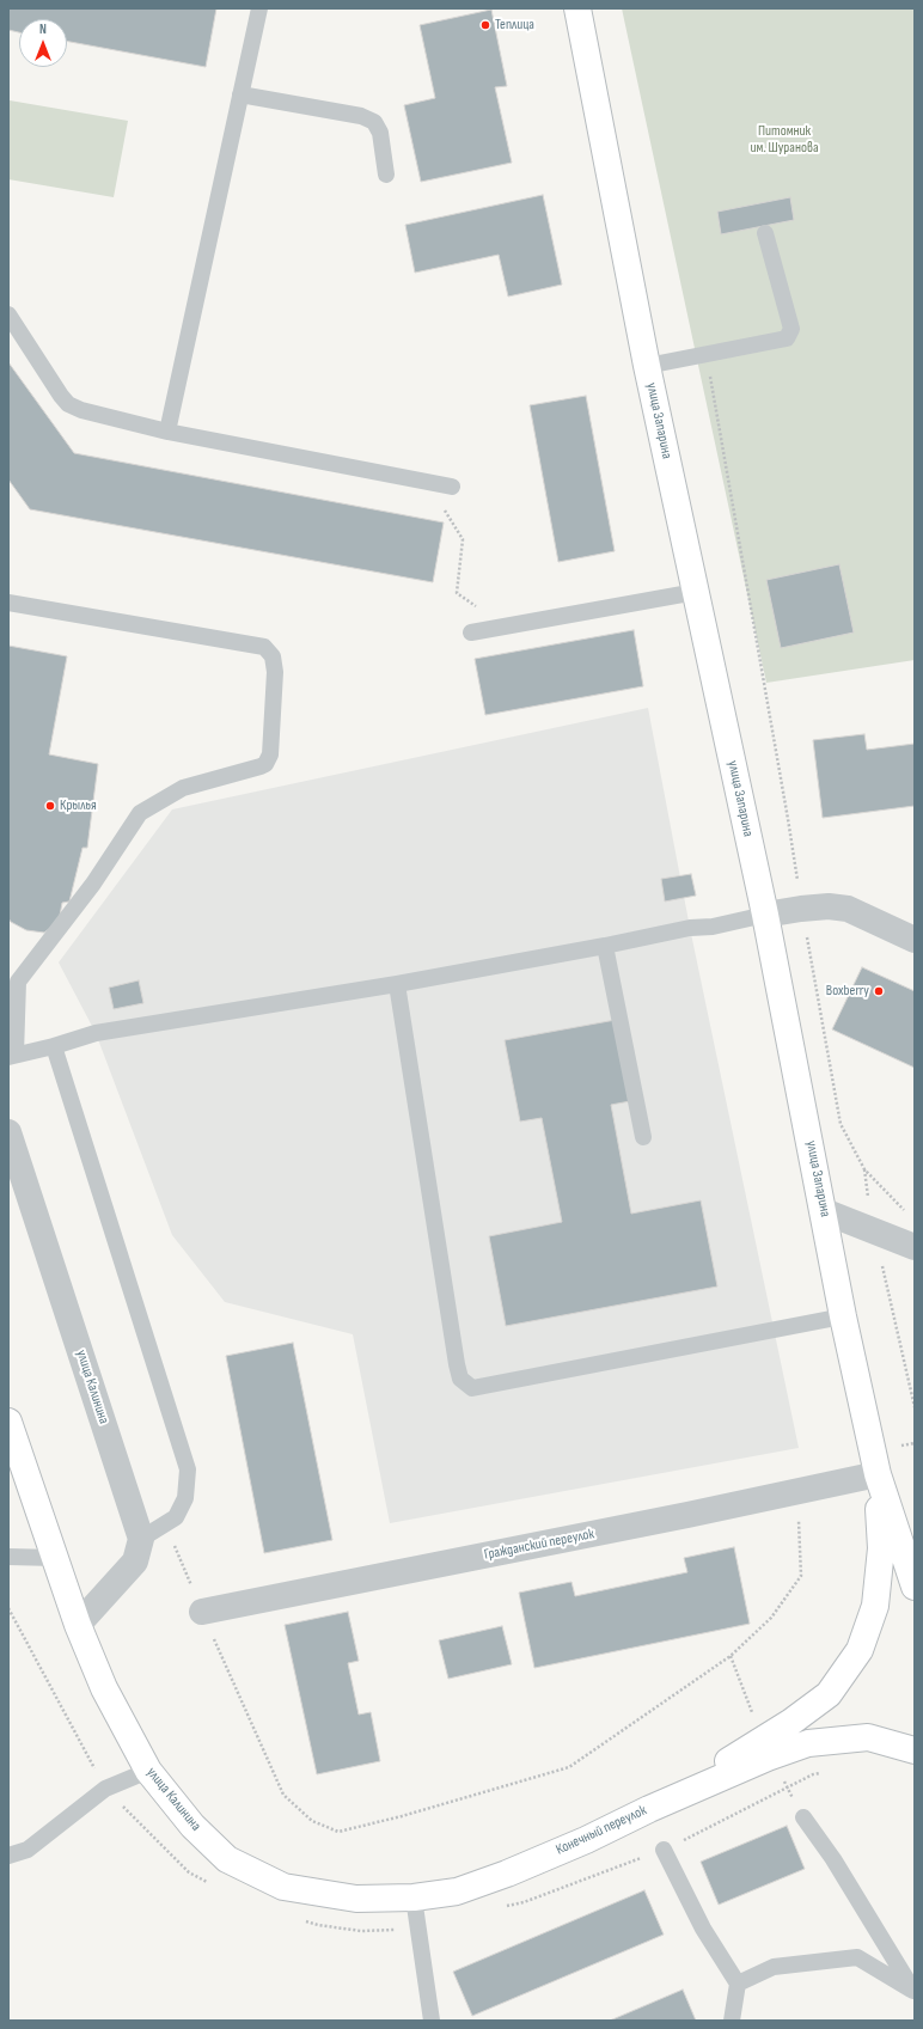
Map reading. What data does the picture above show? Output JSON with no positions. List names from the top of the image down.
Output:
{
  "streets": {
    "main road": ["улица Запарина", "улица Калинина", "Конечный переулок"],
    "street": ["Гражданский переулок"]
  },
  "crossings": [
    ["улица Запарина", "Гражданский переулок"],
    ["улица Калинина", "Конечный переулок"]
  ],
  "parks": ["Питомник им. Шуранова"],
  "places": ["Теплица", "Крылья", "Boxberry"],
  "north": "top"
}
